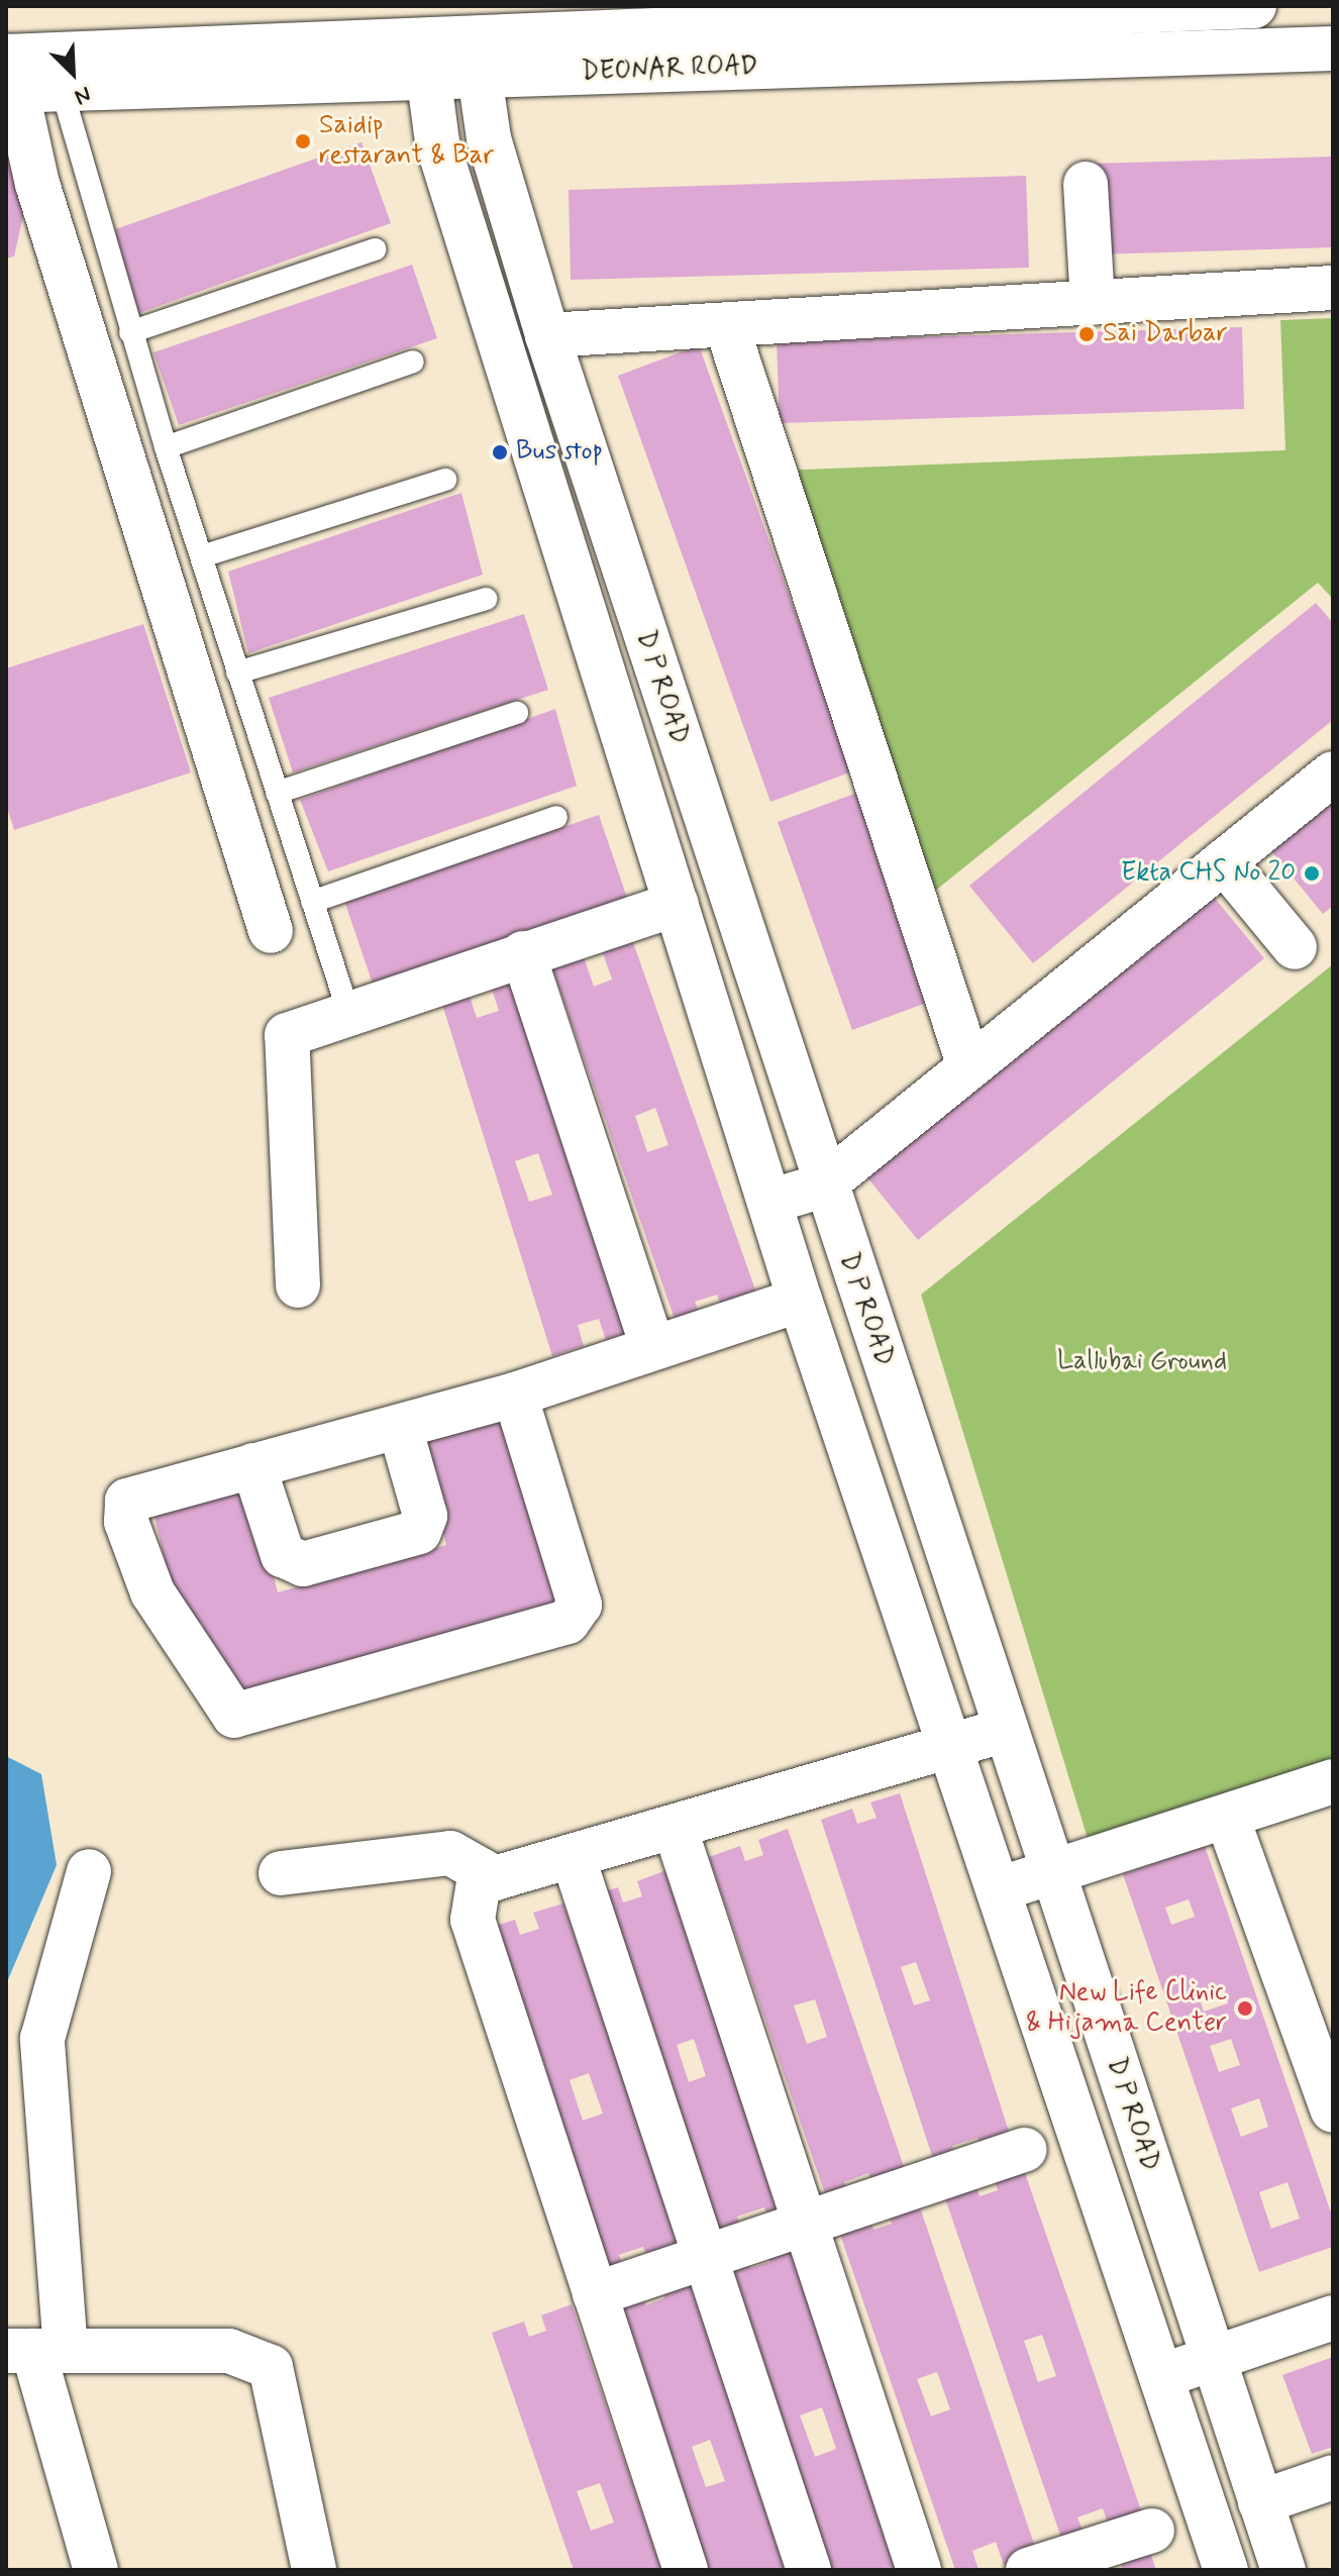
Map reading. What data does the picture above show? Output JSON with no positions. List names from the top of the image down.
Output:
{
  "streets": {
    "street": ["DEONAR ROAD", "D P ROAD"]
  },
  "crossings": [
    ["DEONAR ROAD", "D P ROAD"]
  ],
  "parks": ["Lallubai Ground"],
  "places": [
    "Saidip restarant & Bar",
    "Sai Darbar",
    "Bus stop",
    "Ekta CHS No 20",
    "New Life Clinic & Hijama Center"
  ],
  "north": "bottom right"
}
